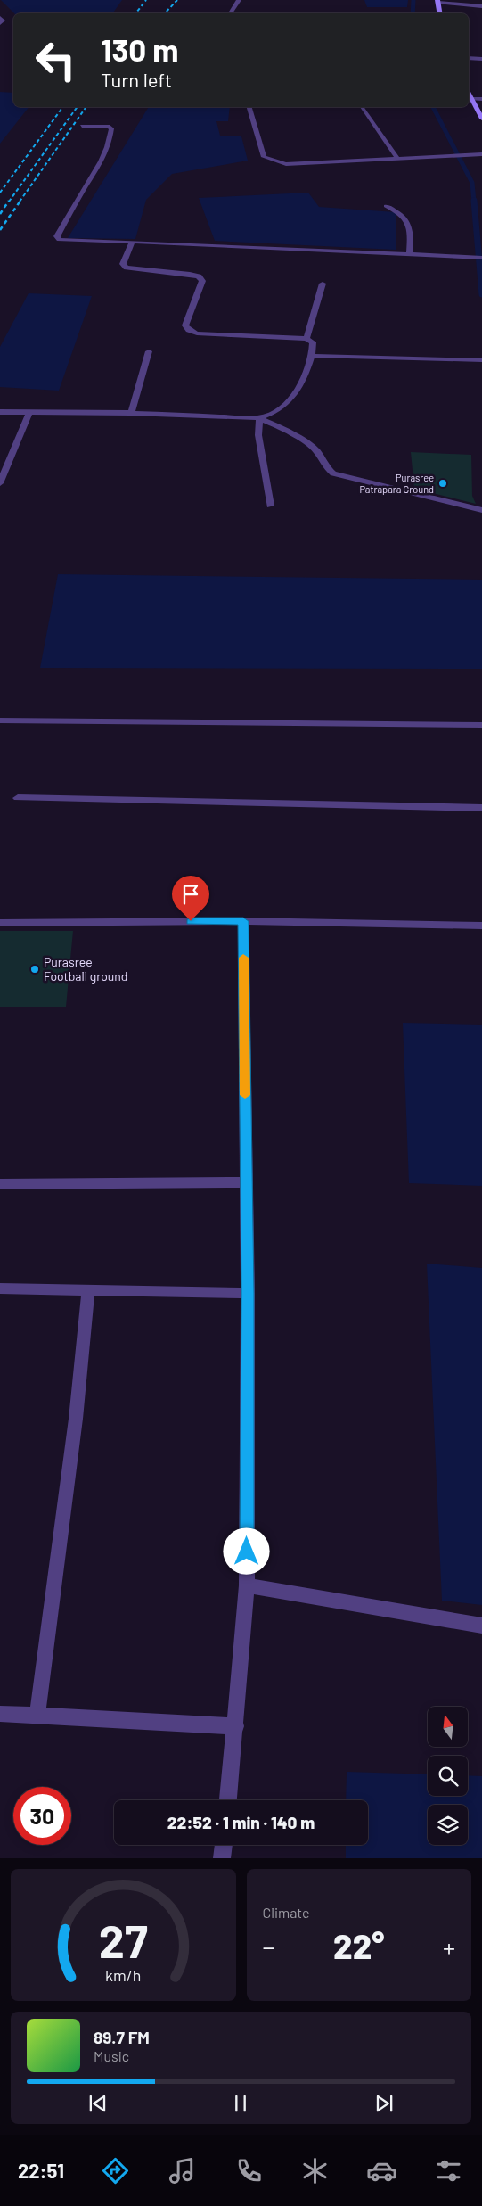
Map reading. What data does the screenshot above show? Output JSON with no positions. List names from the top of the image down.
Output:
{
  "places": ["Purasree Patrapara Ground", "Purasree Football ground"],
  "north": "top",
  "page": {
    "turn": ["130 m", "Turn left"],
    "limit": "30",
    "trip": "22:52 · 1 min · 140 m",
    "tile": "Climate",
    "heat": ["−", "22°", "+"],
    "song": ["89.7 FM", "Music"],
    "tabs": "22:51",
    "gauge": ["27", "km/h"]
  }
}
